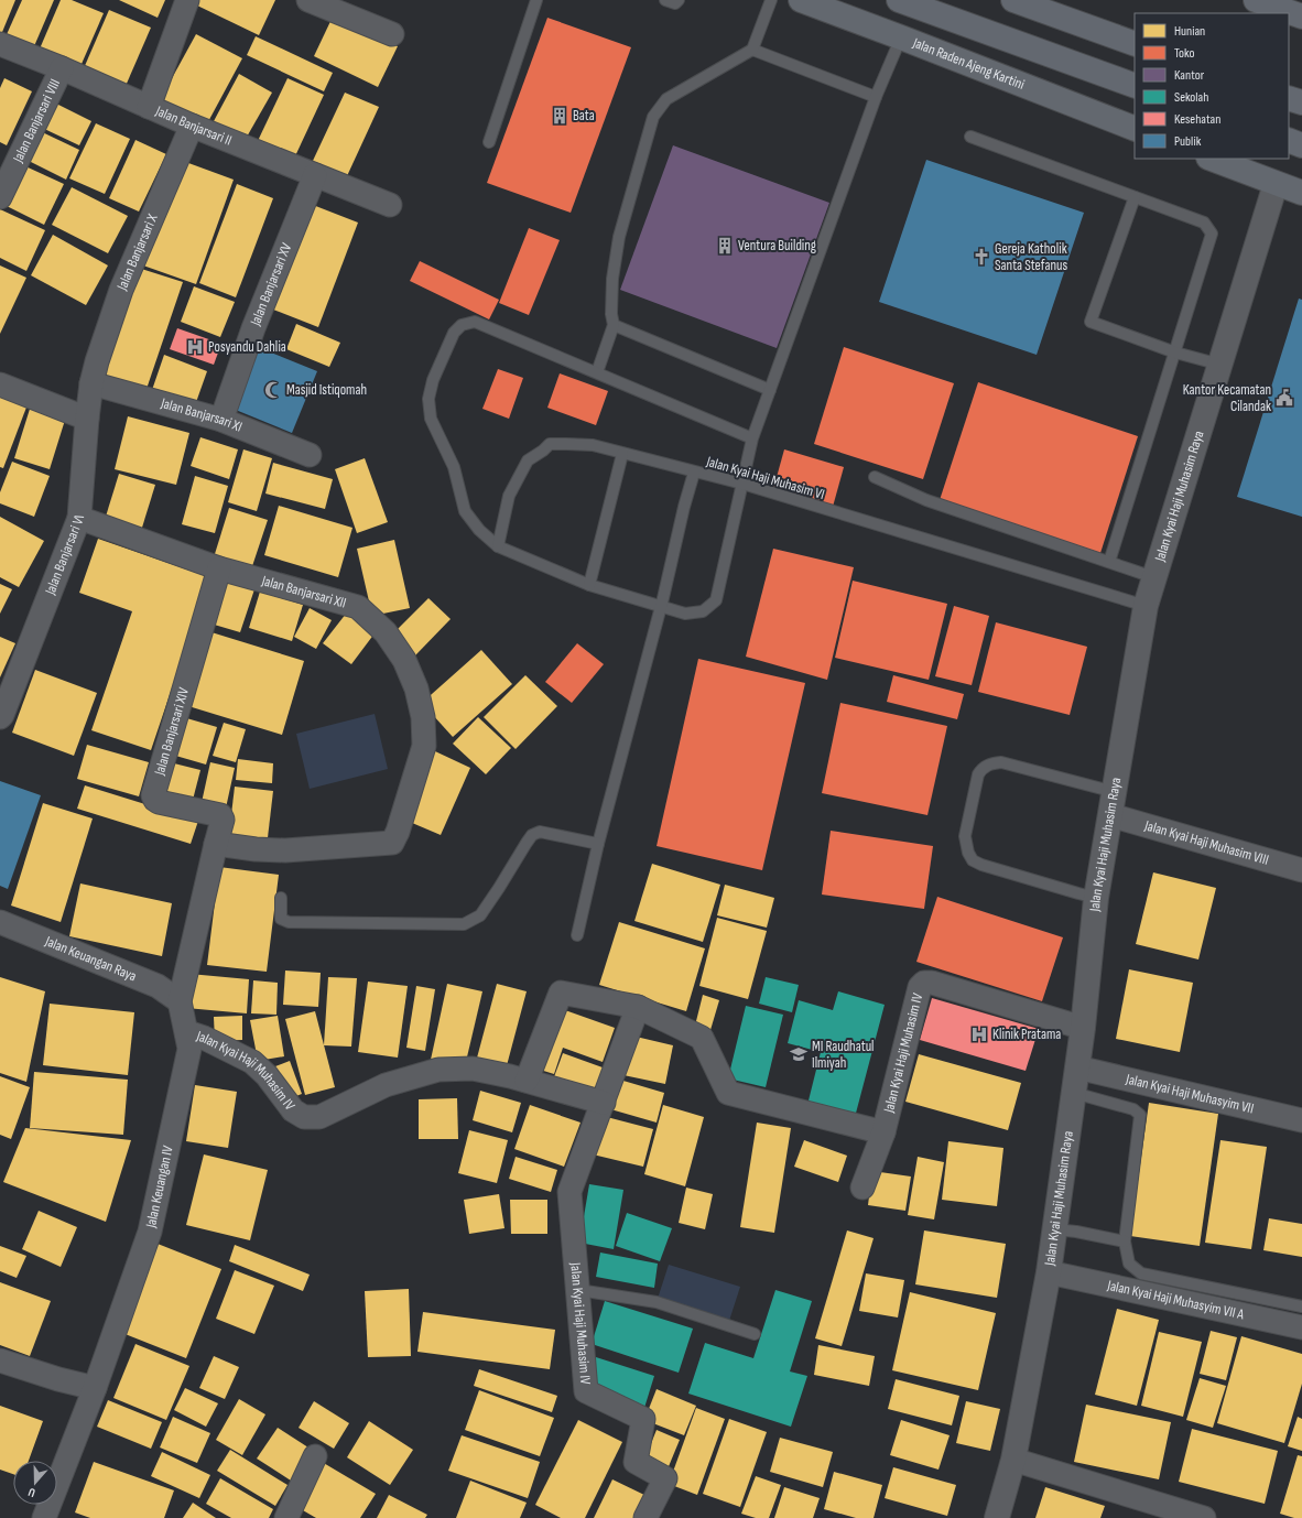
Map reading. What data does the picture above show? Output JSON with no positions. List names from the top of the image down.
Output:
{
  "streets": {
    "highway": ["Jalan Raden Ajeng Kartini"],
    "street": [
      "Jalan Banjarsari VIII",
      "Jalan Banjarsari II",
      "Jalan Banjarsari X",
      "Jalan Banjarsari XV",
      "Jalan Banjarsari XI",
      "Jalan Kyai Haji Muhasim Raya",
      "Jalan Banjarsari VI",
      "Jalan Banjarsari XII",
      "Jalan Banjarsari XIV",
      "Jalan Kyai Haji Muhasim VIII",
      "Jalan Keuangan Raya",
      "Jalan Kyai Haji Muhasim IV",
      "Jalan Kyai Haji Muhasyim VII",
      "Jalan Keuangan IV",
      "Jalan Kyai Haji Muhasyim VII A"
    ],
    "lane": ["Jalan Kyai Haji Muhasim VI"]
  },
  "crossings": [
    ["Jalan Banjarsari VIII", "Jalan Banjarsari II"],
    ["Jalan Banjarsari II", "Jalan Banjarsari X"],
    ["Jalan Banjarsari II", "Jalan Banjarsari XV"],
    ["Jalan Banjarsari X", "Jalan Banjarsari XI"],
    ["Jalan Banjarsari X", "Jalan Banjarsari VI"],
    ["Jalan Banjarsari XV", "Jalan Banjarsari XI"],
    ["Jalan Banjarsari XI", "Jalan Banjarsari VI"],
    ["Jalan Kyai Haji Muhasim VI", "Jalan Kyai Haji Muhasim Raya"],
    ["Jalan Kyai Haji Muhasim Raya", "Jalan Kyai Haji Muhasim VIII"],
    ["Jalan Kyai Haji Muhasim Raya", "Jalan Kyai Haji Muhasim IV"],
    ["Jalan Kyai Haji Muhasim Raya", "Jalan Kyai Haji Muhasyim VII"],
    ["Jalan Kyai Haji Muhasim Raya", "Jalan Kyai Haji Muhasyim VII A"],
    ["Jalan Banjarsari VI", "Jalan Banjarsari XII"],
    ["Jalan Banjarsari XII", "Jalan Banjarsari XIV"],
    ["Jalan Banjarsari XII", "Jalan Keuangan IV"],
    ["Jalan Banjarsari XIV", "Jalan Keuangan IV"],
    ["Jalan Keuangan Raya", "Jalan Keuangan IV"],
    ["Jalan Kyai Haji Muhasim IV", "Jalan Keuangan IV"]
  ],
  "places": {
    "building": ["Bata", "Ventura Building"],
    "church": ["Gereja Katholik Santa Stefanus"],
    "hospital": ["Posyandu Dahlia", "Klinik Pratama"],
    "mosque": ["Masjid Istiqomah"],
    "public building": ["Kantor Kecamatan Cilandak"],
    "school or university": ["MI Raudhatul Ilmiyah"]
  },
  "legend": [
    "Hunian",
    "Toko",
    "Kantor",
    "Sekolah",
    "Kesehatan",
    "Publik"
  ],
  "north": "bottom"
}
